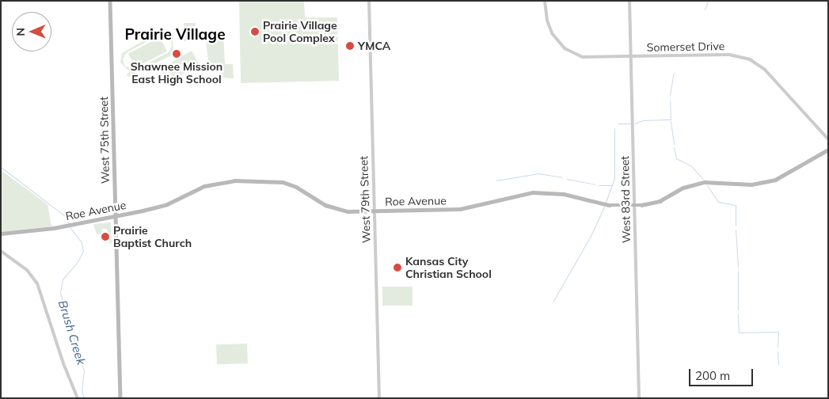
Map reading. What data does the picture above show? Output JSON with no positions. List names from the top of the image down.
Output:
{
  "streets": {
    "main road": ["West 75th Street", "Roe Avenue"],
    "street": ["Somerset Drive", "West 79th Street", "West 83rd Street"]
  },
  "crossings": [
    ["Somerset Drive", "West 83rd Street"],
    ["West 75th Street", "Roe Avenue"],
    ["West 79th Street", "Roe Avenue"],
    ["West 83rd Street", "Roe Avenue"]
  ],
  "districts": ["Prairie Village"],
  "water": ["Brush Creek"],
  "places": [
    "Prairie Village Pool Complex",
    "YMCA",
    "Shawnee Mission East High School",
    "Prairie Baptist Church",
    "Kansas City Christian School"
  ],
  "scale_bar": "200 m",
  "north": "left"
}
